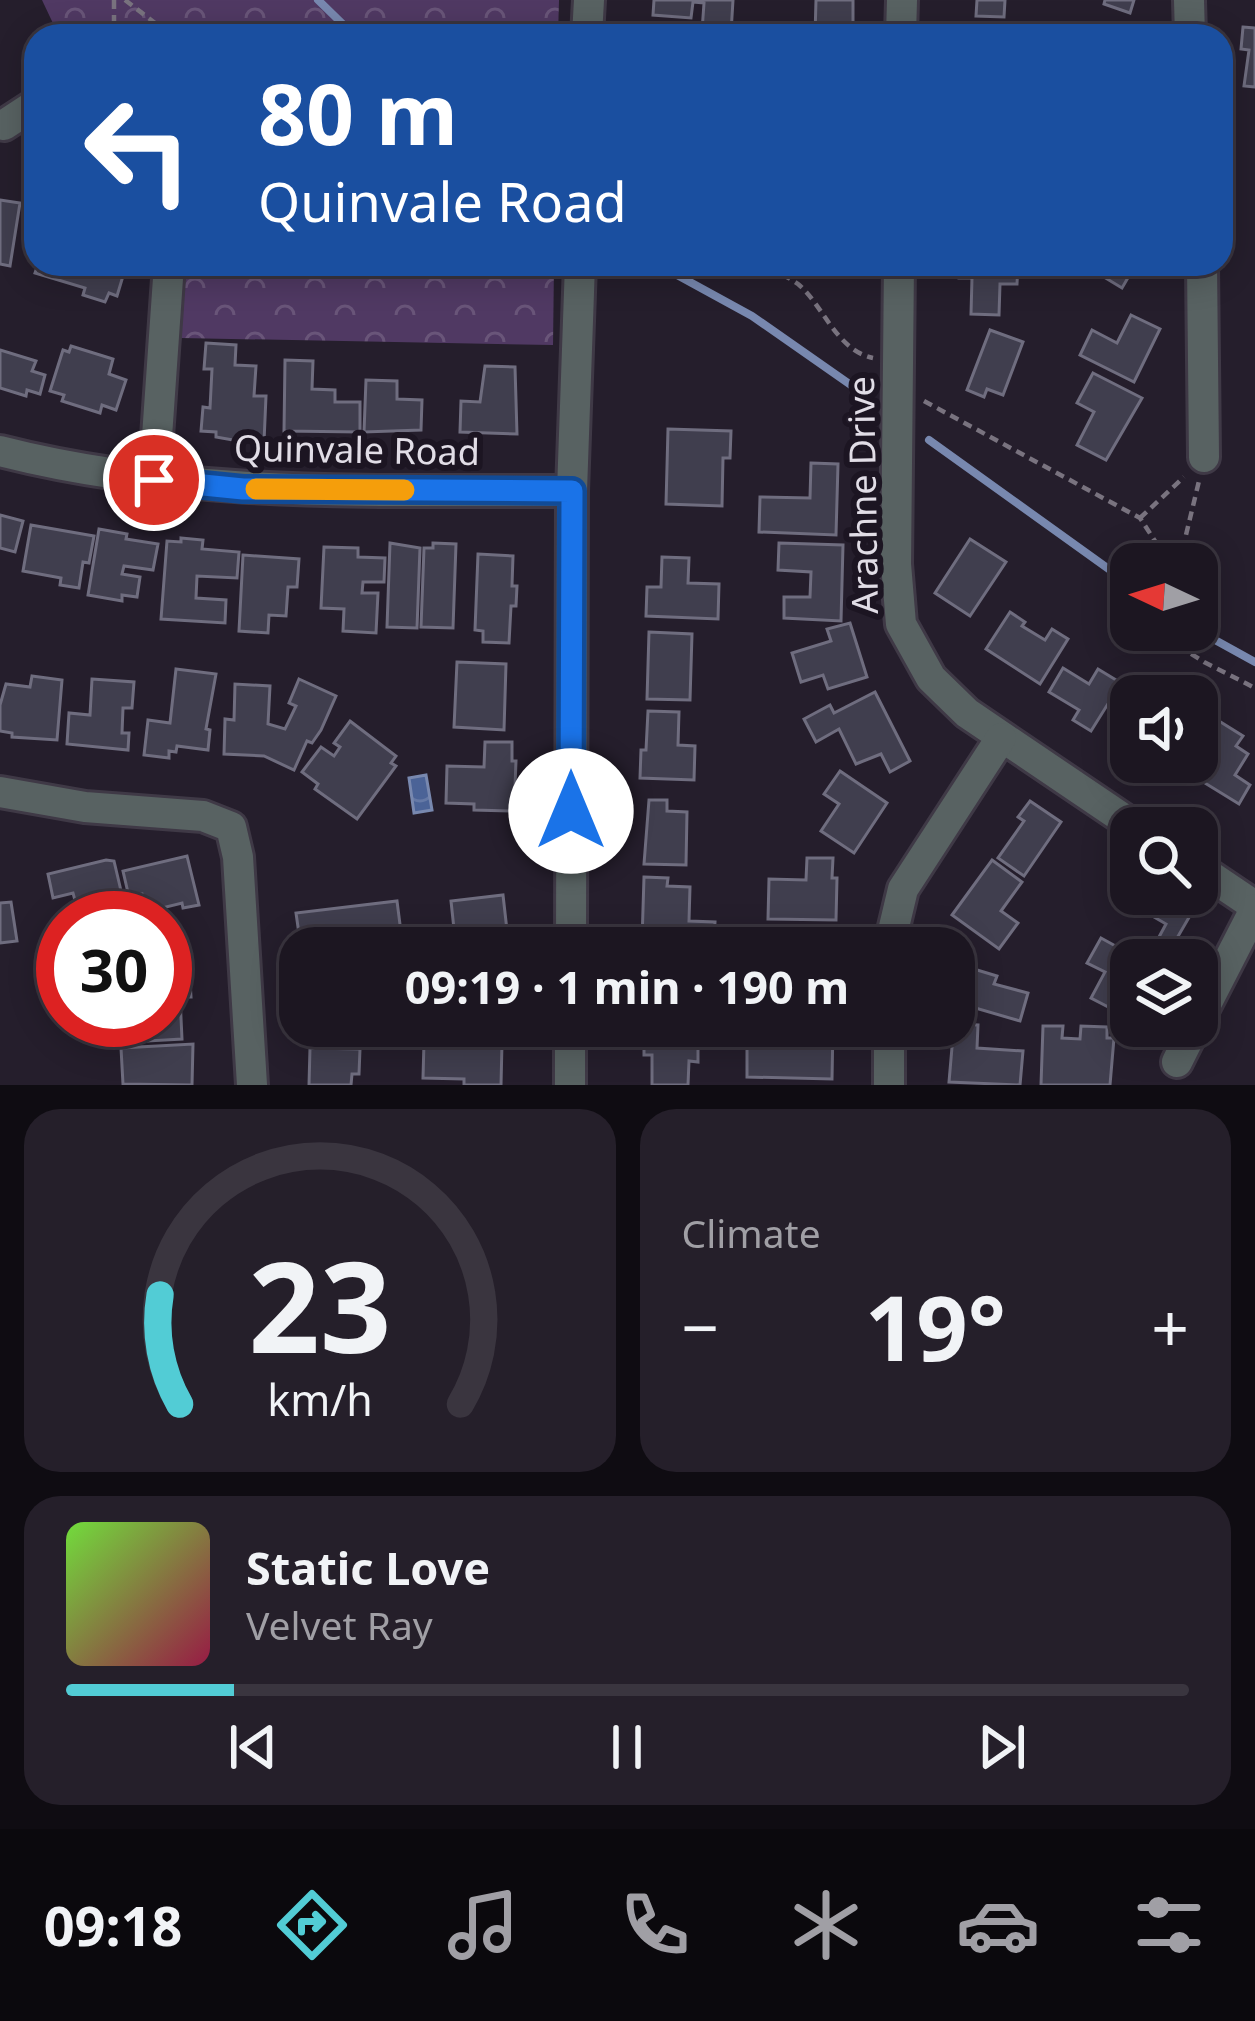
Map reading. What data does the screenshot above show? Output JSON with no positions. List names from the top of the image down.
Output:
{
  "streets": {
    "street": ["Quinvale Road", "Arachne Drive"]
  },
  "north": "left",
  "page": {
    "turn": ["80 m", "Quinvale Road"],
    "limit": "30",
    "trip": "09:19 · 1 min · 190 m",
    "tile": "Climate",
    "heat": ["−", "19°", "+"],
    "song": ["Static Love", "Velvet Ray"],
    "tabs": "09:18",
    "gauge": ["23", "km/h"]
  }
}
